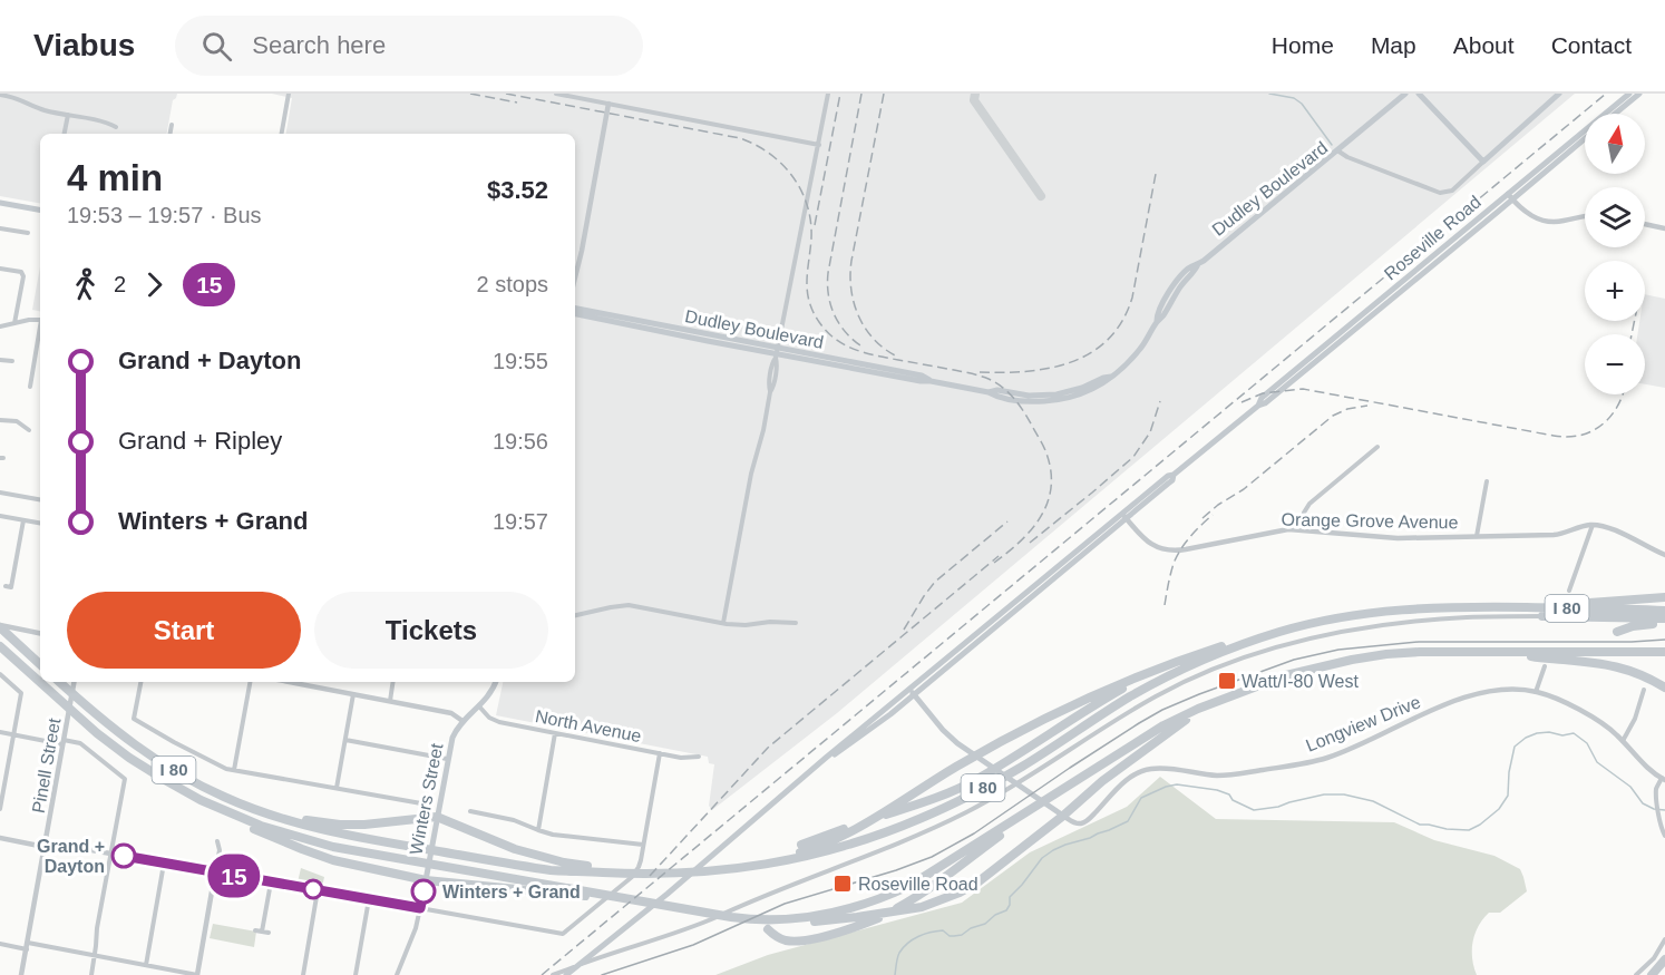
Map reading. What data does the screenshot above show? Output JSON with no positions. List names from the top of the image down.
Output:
{
  "streets": {
    "highway": ["I 80"],
    "main road": ["Dudley Boulevard", "Roseville Road", "Winters Street"],
    "street": [
      "Orange Grove Avenue",
      "Longview Drive",
      "North Avenue",
      "Pinell Street"
    ]
  },
  "crossings": [
    ["Roseville Road", "Orange Grove Avenue"],
    ["North Avenue", "Winters Street"]
  ],
  "places": {
    "transit": ["Watt/I-80 West", "Roseville Road"],
    "other": ["Grand + Dayton", "Winters + Grand"]
  },
  "lines": ["bus line 15"],
  "north": "top",
  "page": {
    "header": "Viabus",
    "search": "Search here",
    "nav": [
      "Home",
      "Map",
      "About",
      "Contact"
    ],
    "on_map": "15",
    "map_buttons": ["+", "−"],
    "heading": ["4 min", "19:53 – 19:57 · Bus", "$3.52"],
    "legs": ["2", "15", "2 stops"],
    "list": [
      {
        "name": "Grand + Dayton",
        "value": "19:55"
      },
      {
        "name": "Grand + Ripley",
        "value": "19:56"
      },
      {
        "name": "Winters + Grand",
        "value": "19:57"
      }
    ],
    "buttons": ["Start", "Tickets"]
  }
}
